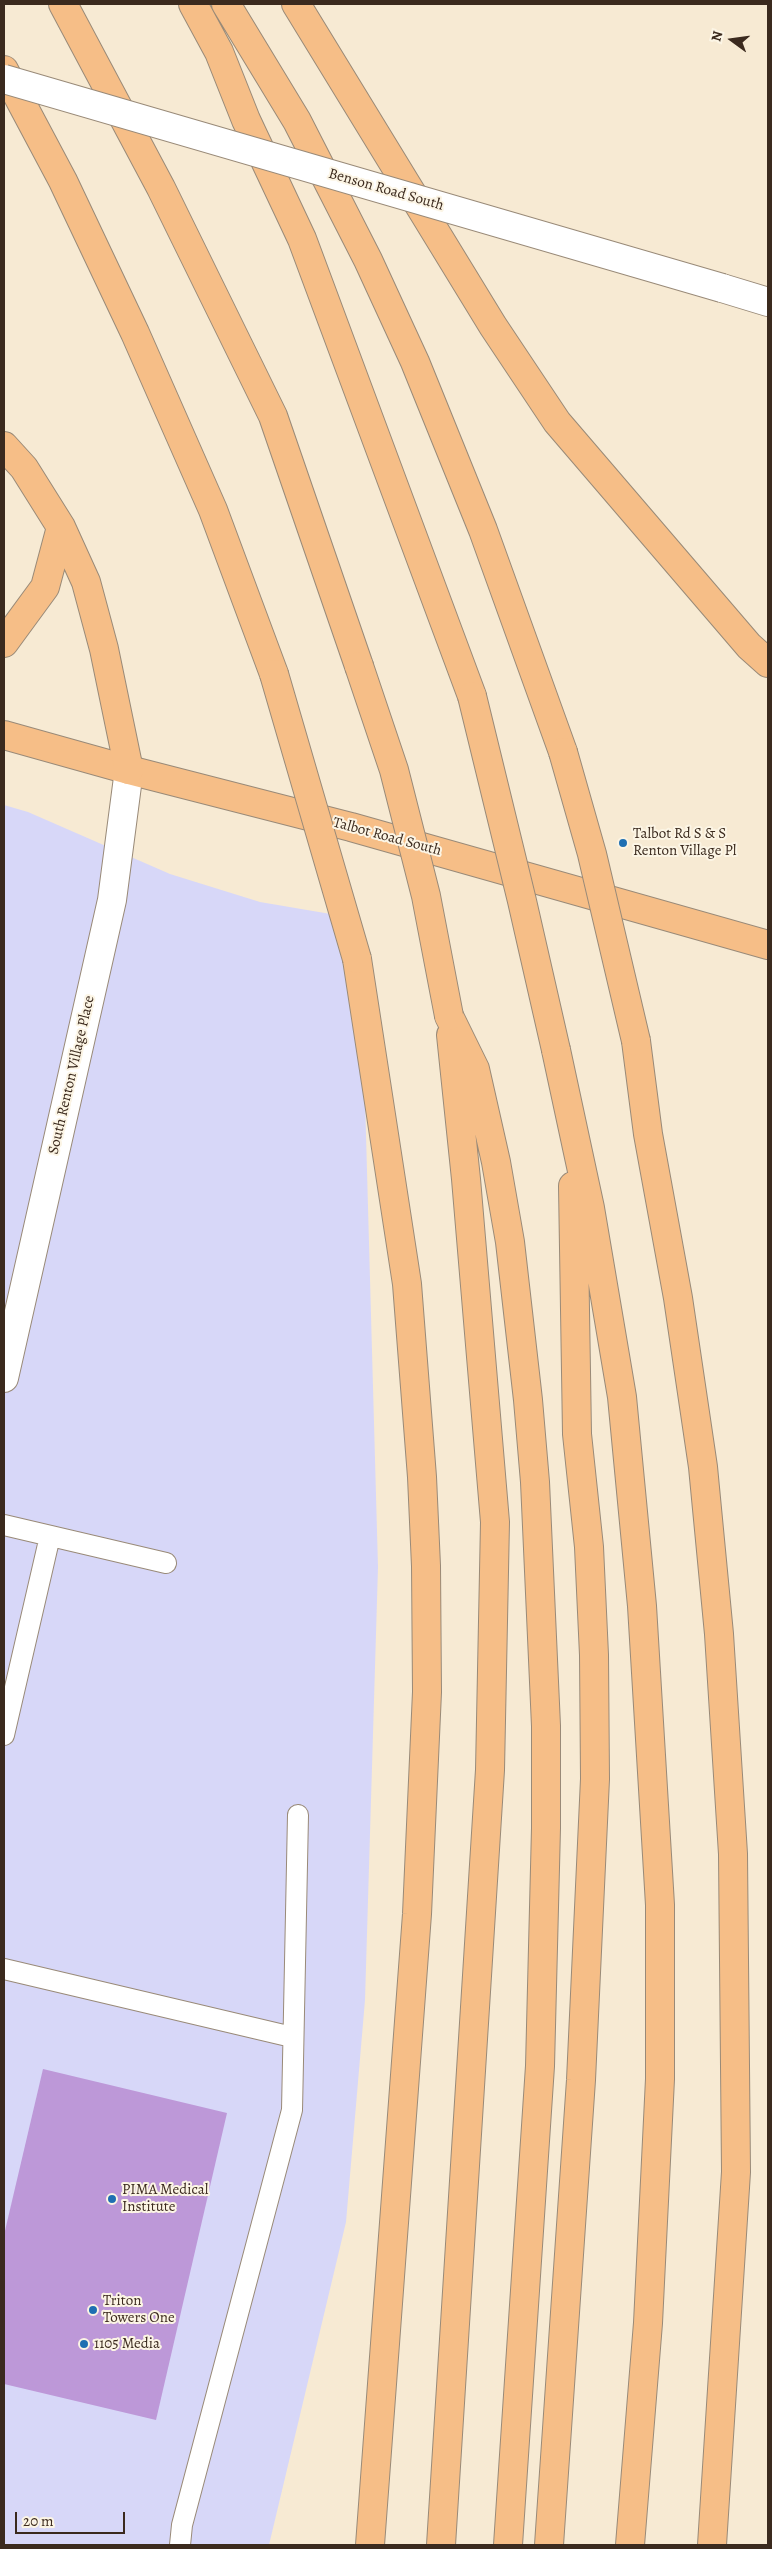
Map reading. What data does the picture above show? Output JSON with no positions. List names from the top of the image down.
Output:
{
  "streets": {
    "main road": ["Talbot Road South"],
    "street": ["Benson Road South", "South Renton Village Place"]
  },
  "crossings": [
    ["Talbot Road South", "South Renton Village Place"]
  ],
  "places": [
    "Talbot Rd S & S Renton Village Pl",
    "PIMA Medical Institute",
    "Triton Towers One",
    "1105 Media"
  ],
  "scale_bar": "20 m",
  "north": "left"
}
